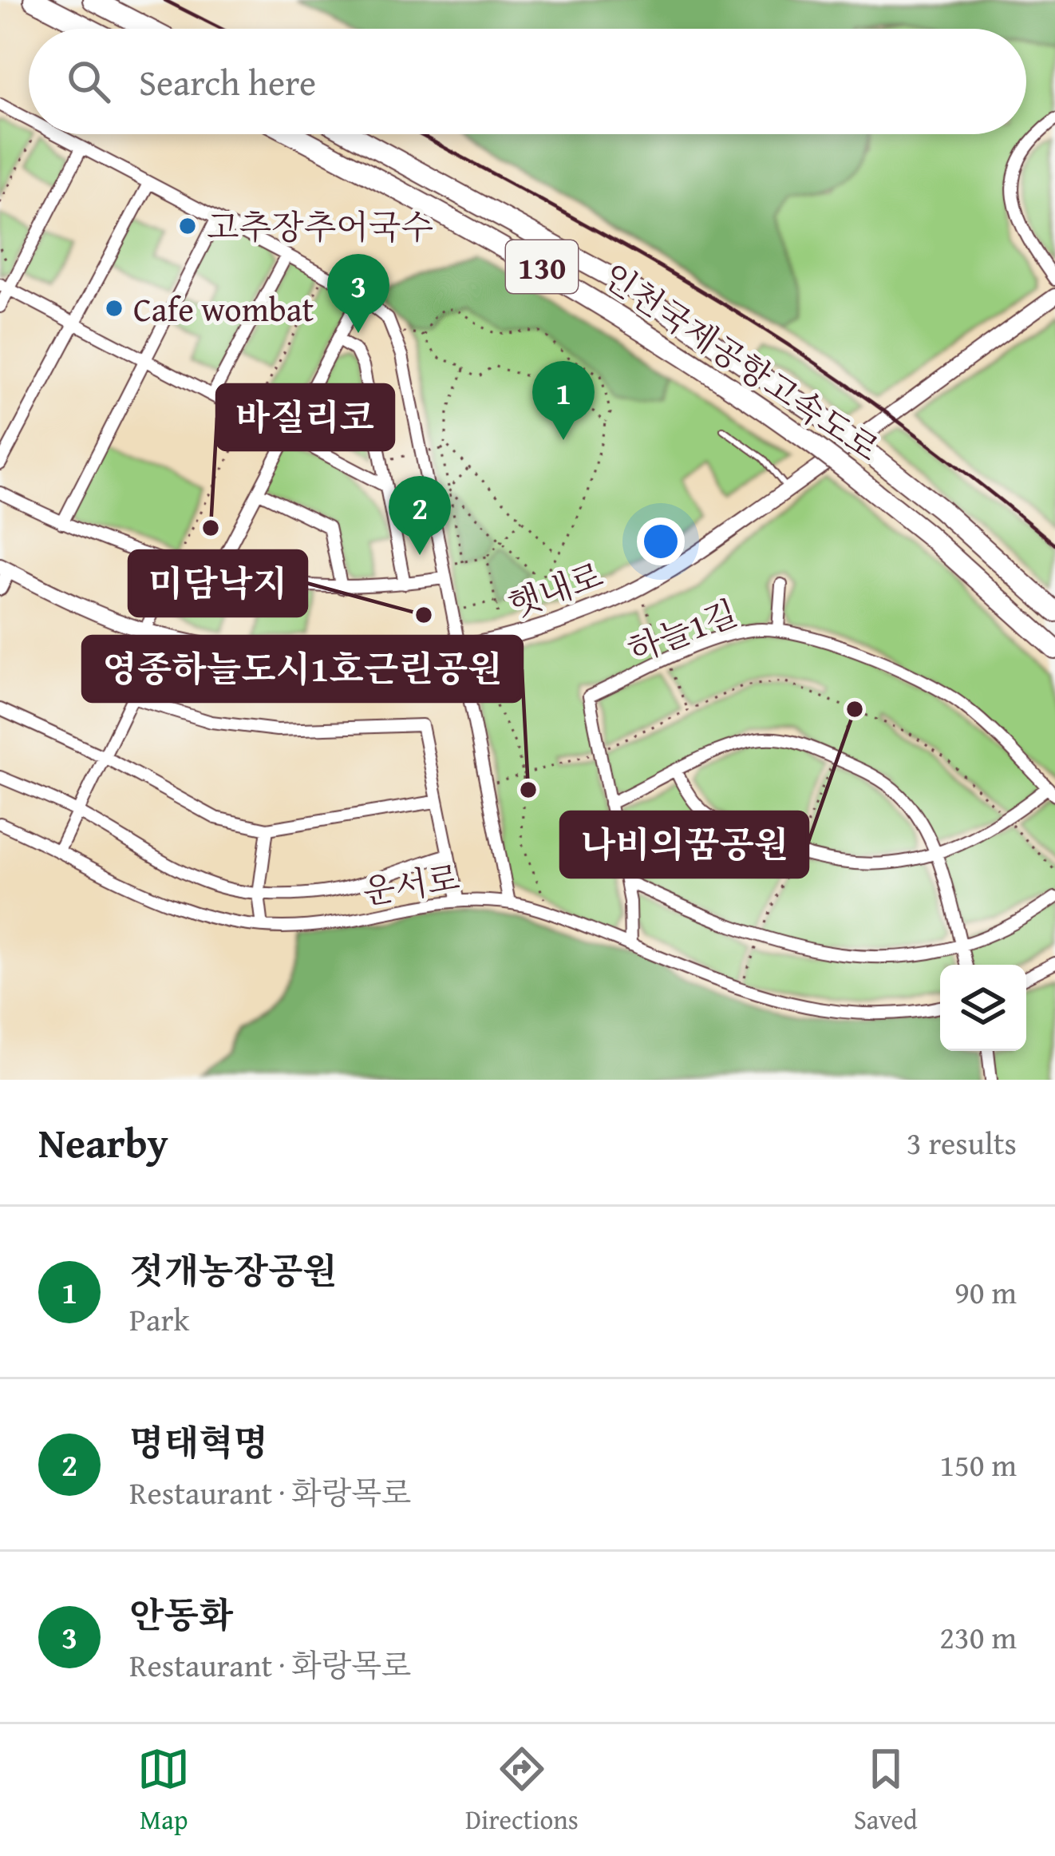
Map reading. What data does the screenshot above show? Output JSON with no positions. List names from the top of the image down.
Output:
{
  "streets": {
    "highway": ["130", "인천국제공항고속도로"],
    "main road": ["햇내로"],
    "street": ["하늘1길", "운서로"]
  },
  "crossings": [
    ["하늘1길", "운서로"]
  ],
  "places": [
    "고추장추어국수",
    "Cafe wombat",
    "바질리코",
    "미담낙지",
    "나비의꿈공원",
    "영종하늘도시1호근린공원"
  ],
  "page": {
    "search": "Search here",
    "pins": ["3", "1", "2"],
    "heading": ["Nearby", "3 results"],
    "list": [
      {
        "mark": "1",
        "name": "젓개농장공원",
        "note": "Park",
        "value": "90 m"
      },
      {
        "mark": "2",
        "name": "명태혁명",
        "note": "Restaurant · 화랑목로",
        "value": "150 m"
      },
      {
        "mark": "3",
        "name": "안동화",
        "note": "Restaurant · 화랑목로",
        "value": "230 m"
      }
    ],
    "nav": ["Map", "Directions", "Saved"]
  }
}
